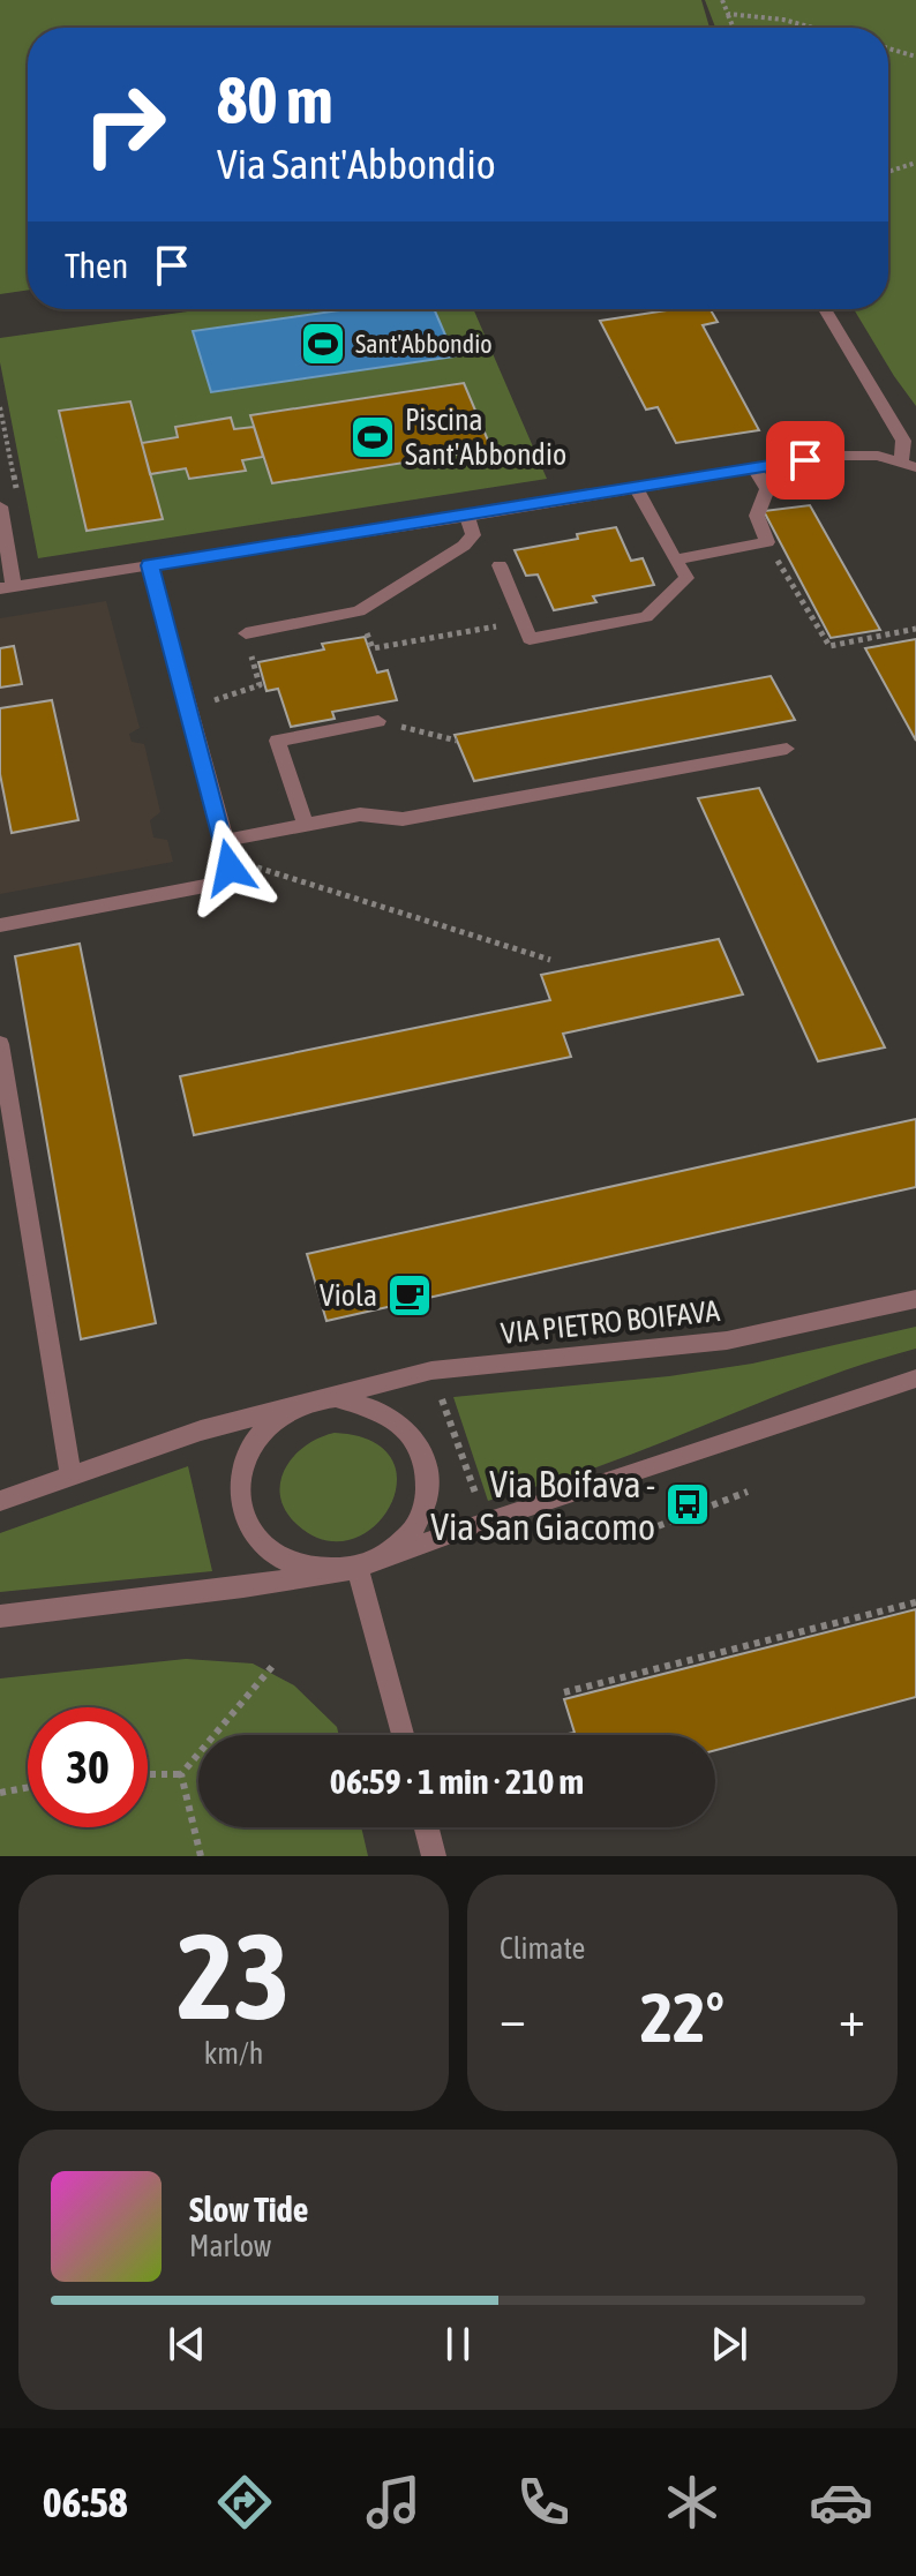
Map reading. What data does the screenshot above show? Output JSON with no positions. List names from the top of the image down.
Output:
{
  "streets": {
    "street": ["VIA PIETRO BOIFAVA"]
  },
  "places": {
    "sports": ["Sant'Abbondio", "Piscina Sant'Abbondio"],
    "cafe": ["Viola"],
    "bus stop": ["Via Boifava - Via San Giacomo"]
  },
  "page": {
    "turn": ["80 m", "Via Sant'Abbondio"],
    "then": "Then",
    "limit": "30",
    "trip": "06:59 · 1 min · 210 m",
    "tile": [
      ["23", "km/h"],
      "Climate"
    ],
    "heat": ["−", "22°", "+"],
    "song": ["Slow Tide", "Marlow"],
    "tabs": "06:58"
  }
}
